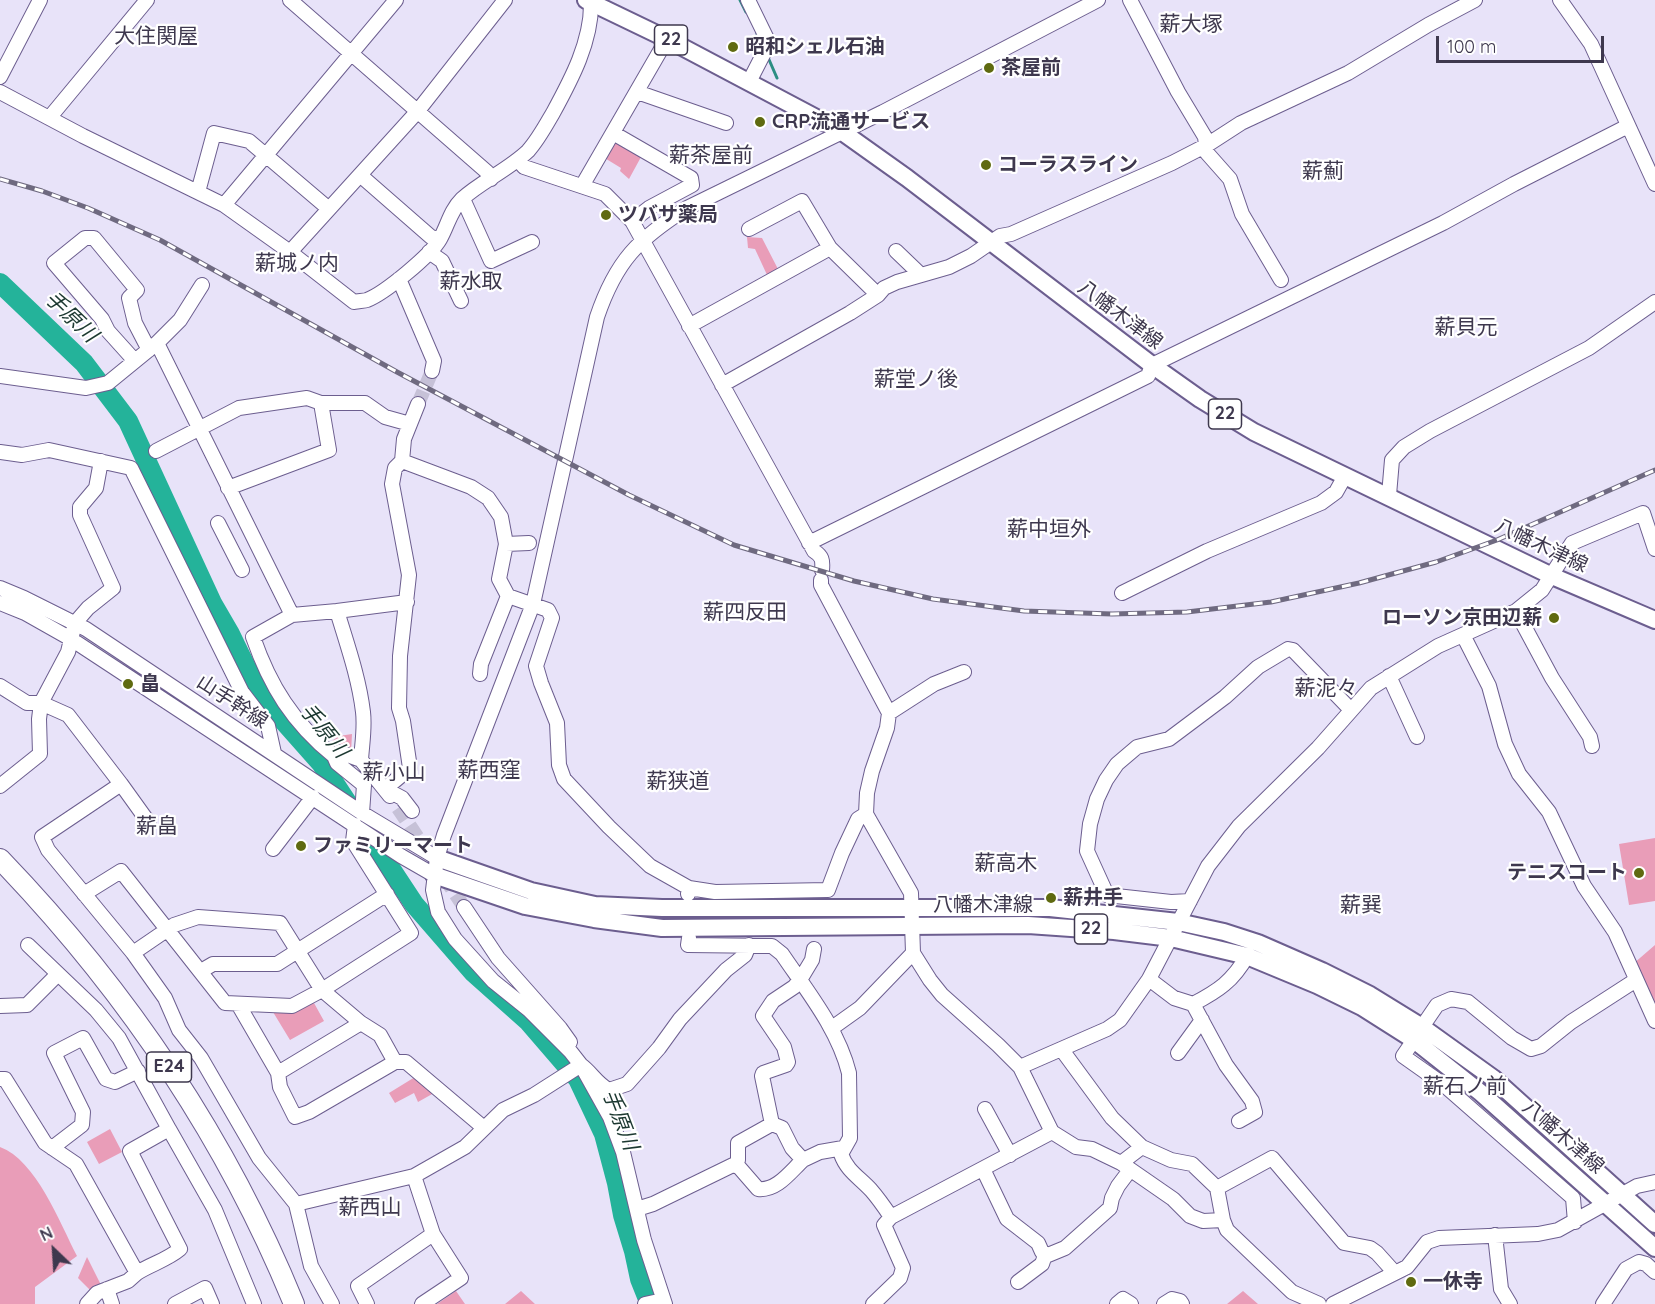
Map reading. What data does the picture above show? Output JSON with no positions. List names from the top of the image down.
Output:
{
  "streets": {
    "highway": ["E24"],
    "main road": ["22", "八幡木津線"],
    "street": ["山手幹線"]
  },
  "crossings": [
    ["八幡木津線", "山手幹線"]
  ],
  "districts": [
    "薪大塚",
    "大住関屋",
    "薪茶屋前",
    "薪薊",
    "薪城ノ内",
    "薪水取",
    "薪貝元",
    "薪堂ノ後",
    "薪中垣外",
    "薪四反田",
    "薪泥々",
    "薪西窪",
    "薪小山",
    "薪狭道",
    "薪畠",
    "薪高木",
    "薪巽",
    "薪石ノ前",
    "薪西山"
  ],
  "water": ["手原川"],
  "places": [
    "昭和シェル石油",
    "茶屋前",
    "CRP流通サービス",
    "コーラスライン",
    "ツバサ薬局",
    "ローソン京田辺薪",
    "畠",
    "ファミリーマート",
    "テニスコート",
    "薪井手",
    "一休寺"
  ],
  "scale_bar": "100 m",
  "north": "top left"
}
